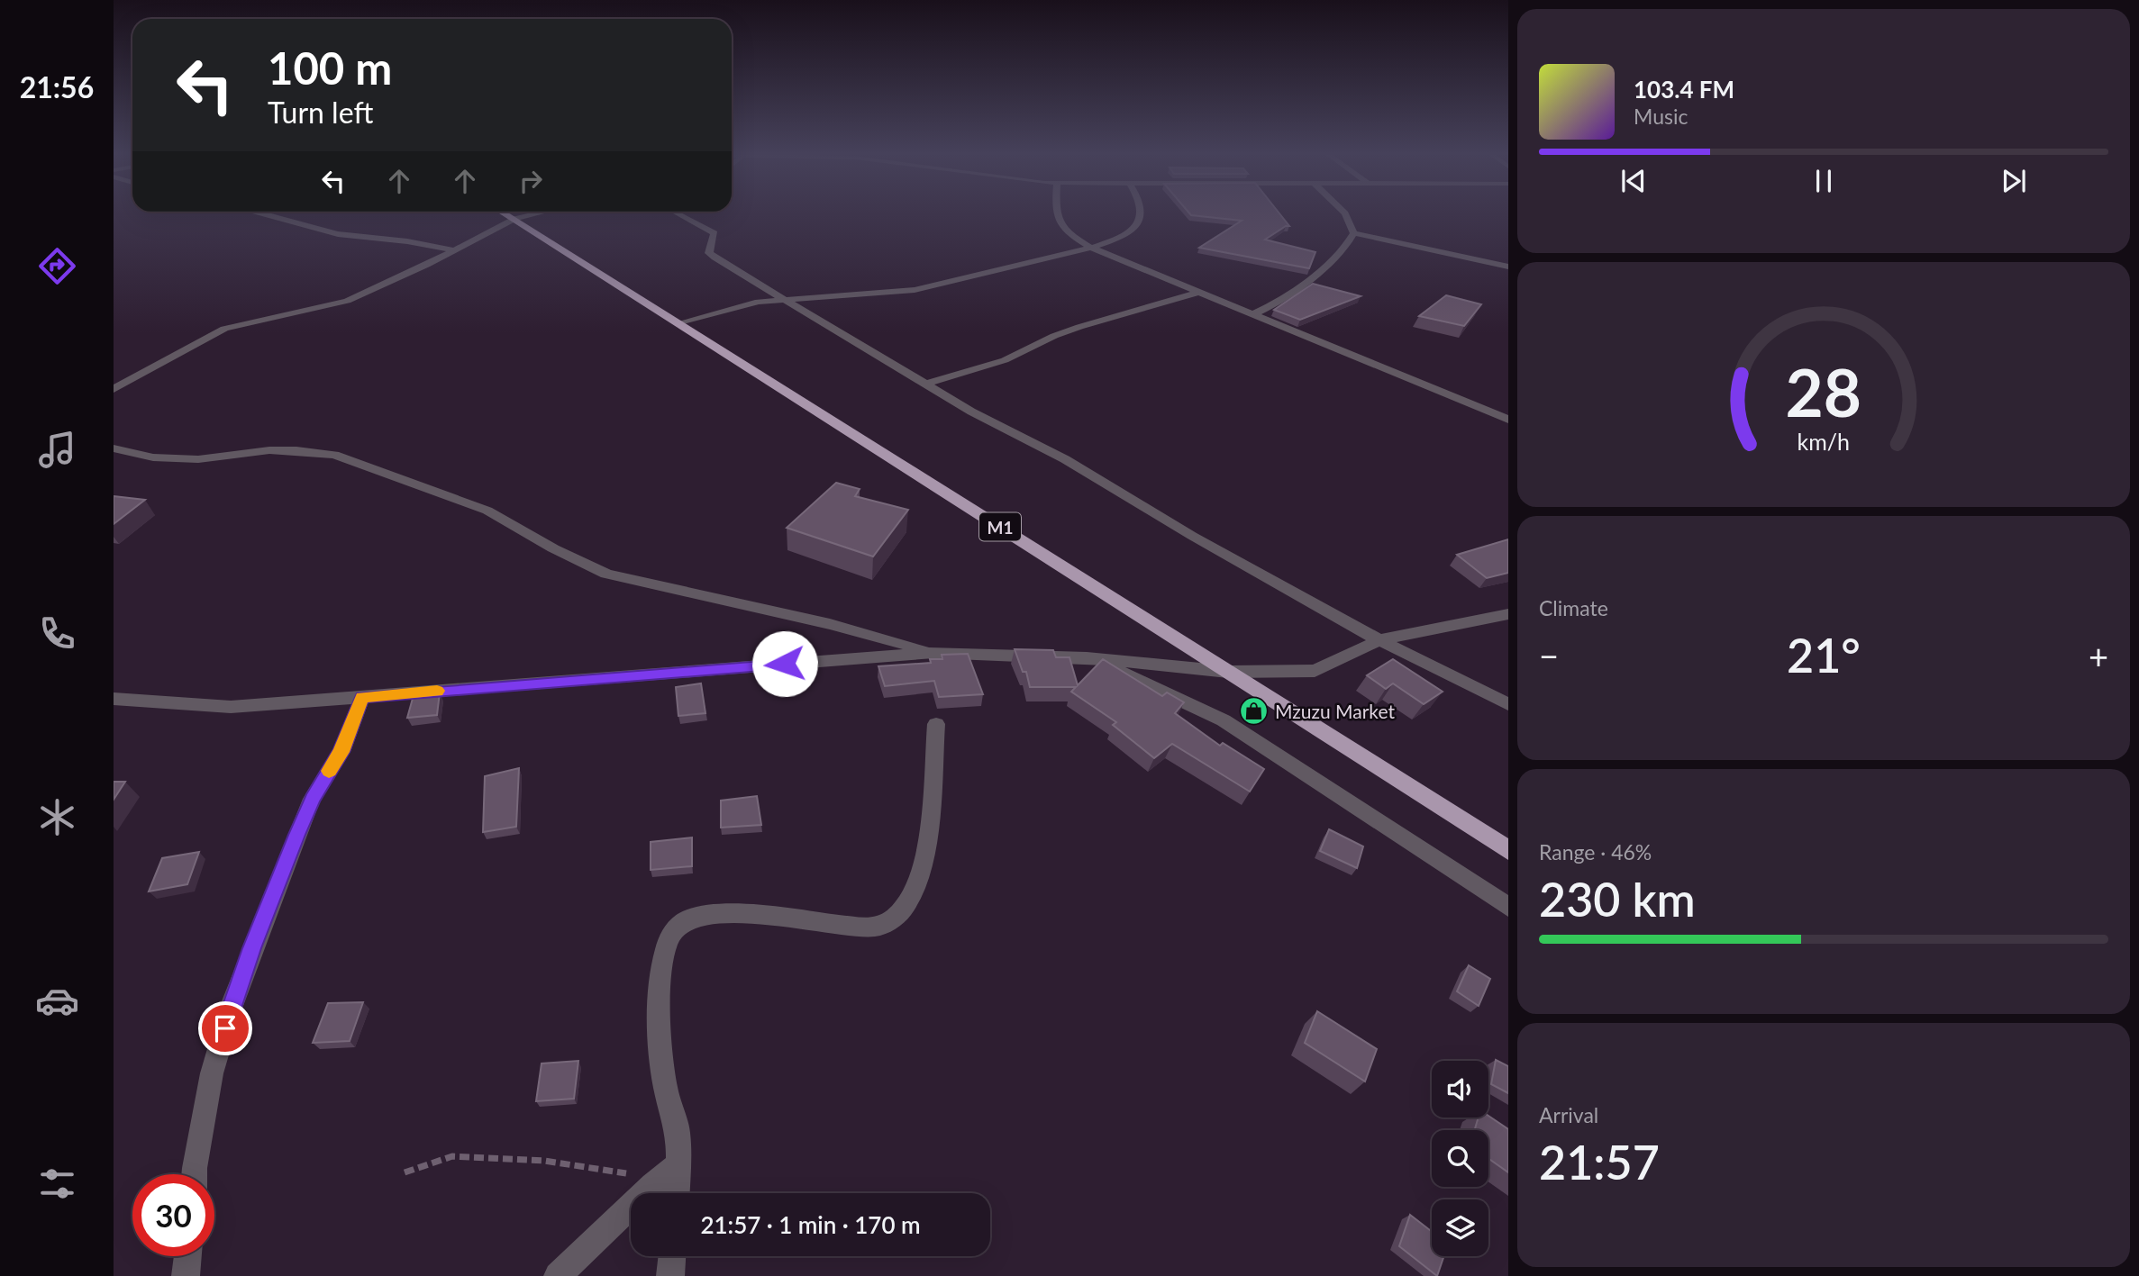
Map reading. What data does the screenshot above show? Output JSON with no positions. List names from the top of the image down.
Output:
{
  "streets": {
    "highway": ["M1"]
  },
  "places": {
    "shop": ["Mzuzu Market"]
  },
  "page": {
    "tabs": "21:56",
    "turn": ["100 m", "Turn left"],
    "song": ["103.4 FM", "Music"],
    "tile": [
      "Climate",
      ["Range · 46%", "230 km"],
      ["Arrival", "21:57"]
    ],
    "heat": ["−", "21°", "+"],
    "limit": "30",
    "trip": "21:57 · 1 min · 170 m",
    "gauge": ["28", "km/h"]
  }
}
